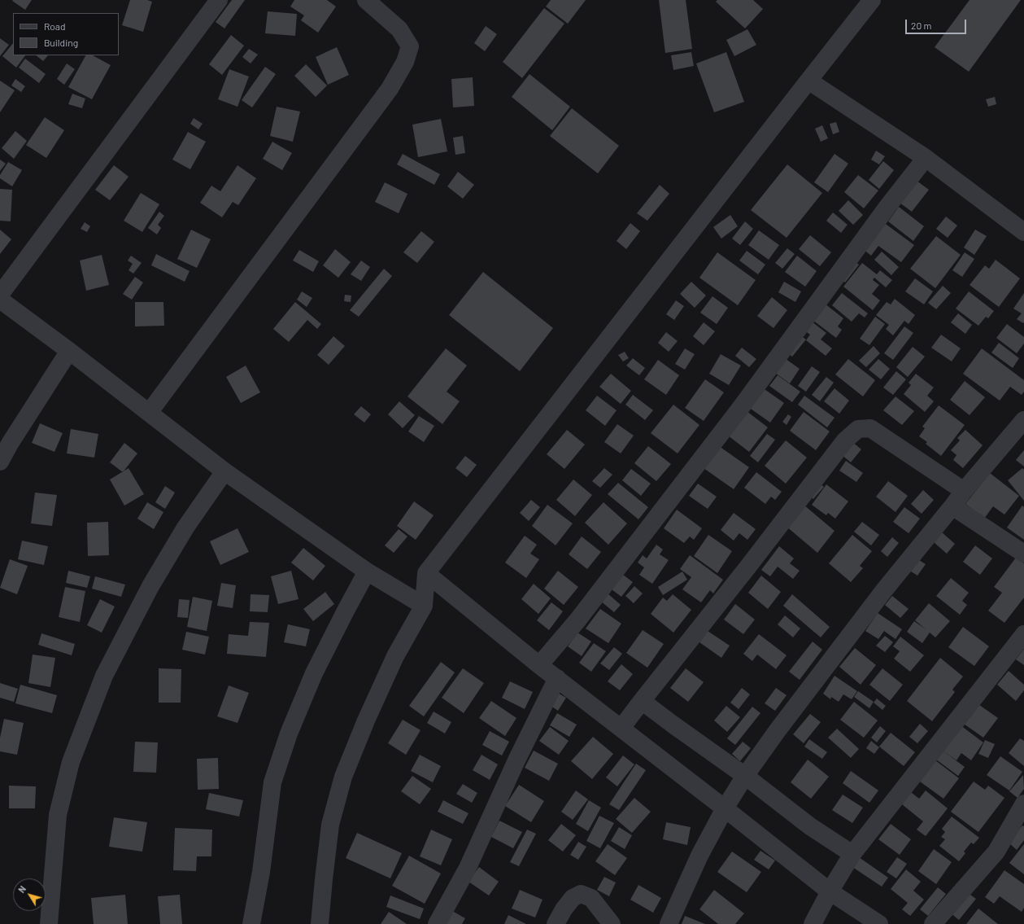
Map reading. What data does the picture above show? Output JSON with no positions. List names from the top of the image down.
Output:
{
  "legend": ["Road", "Building"],
  "scale_bar": "20 m",
  "north": "top left"
}
